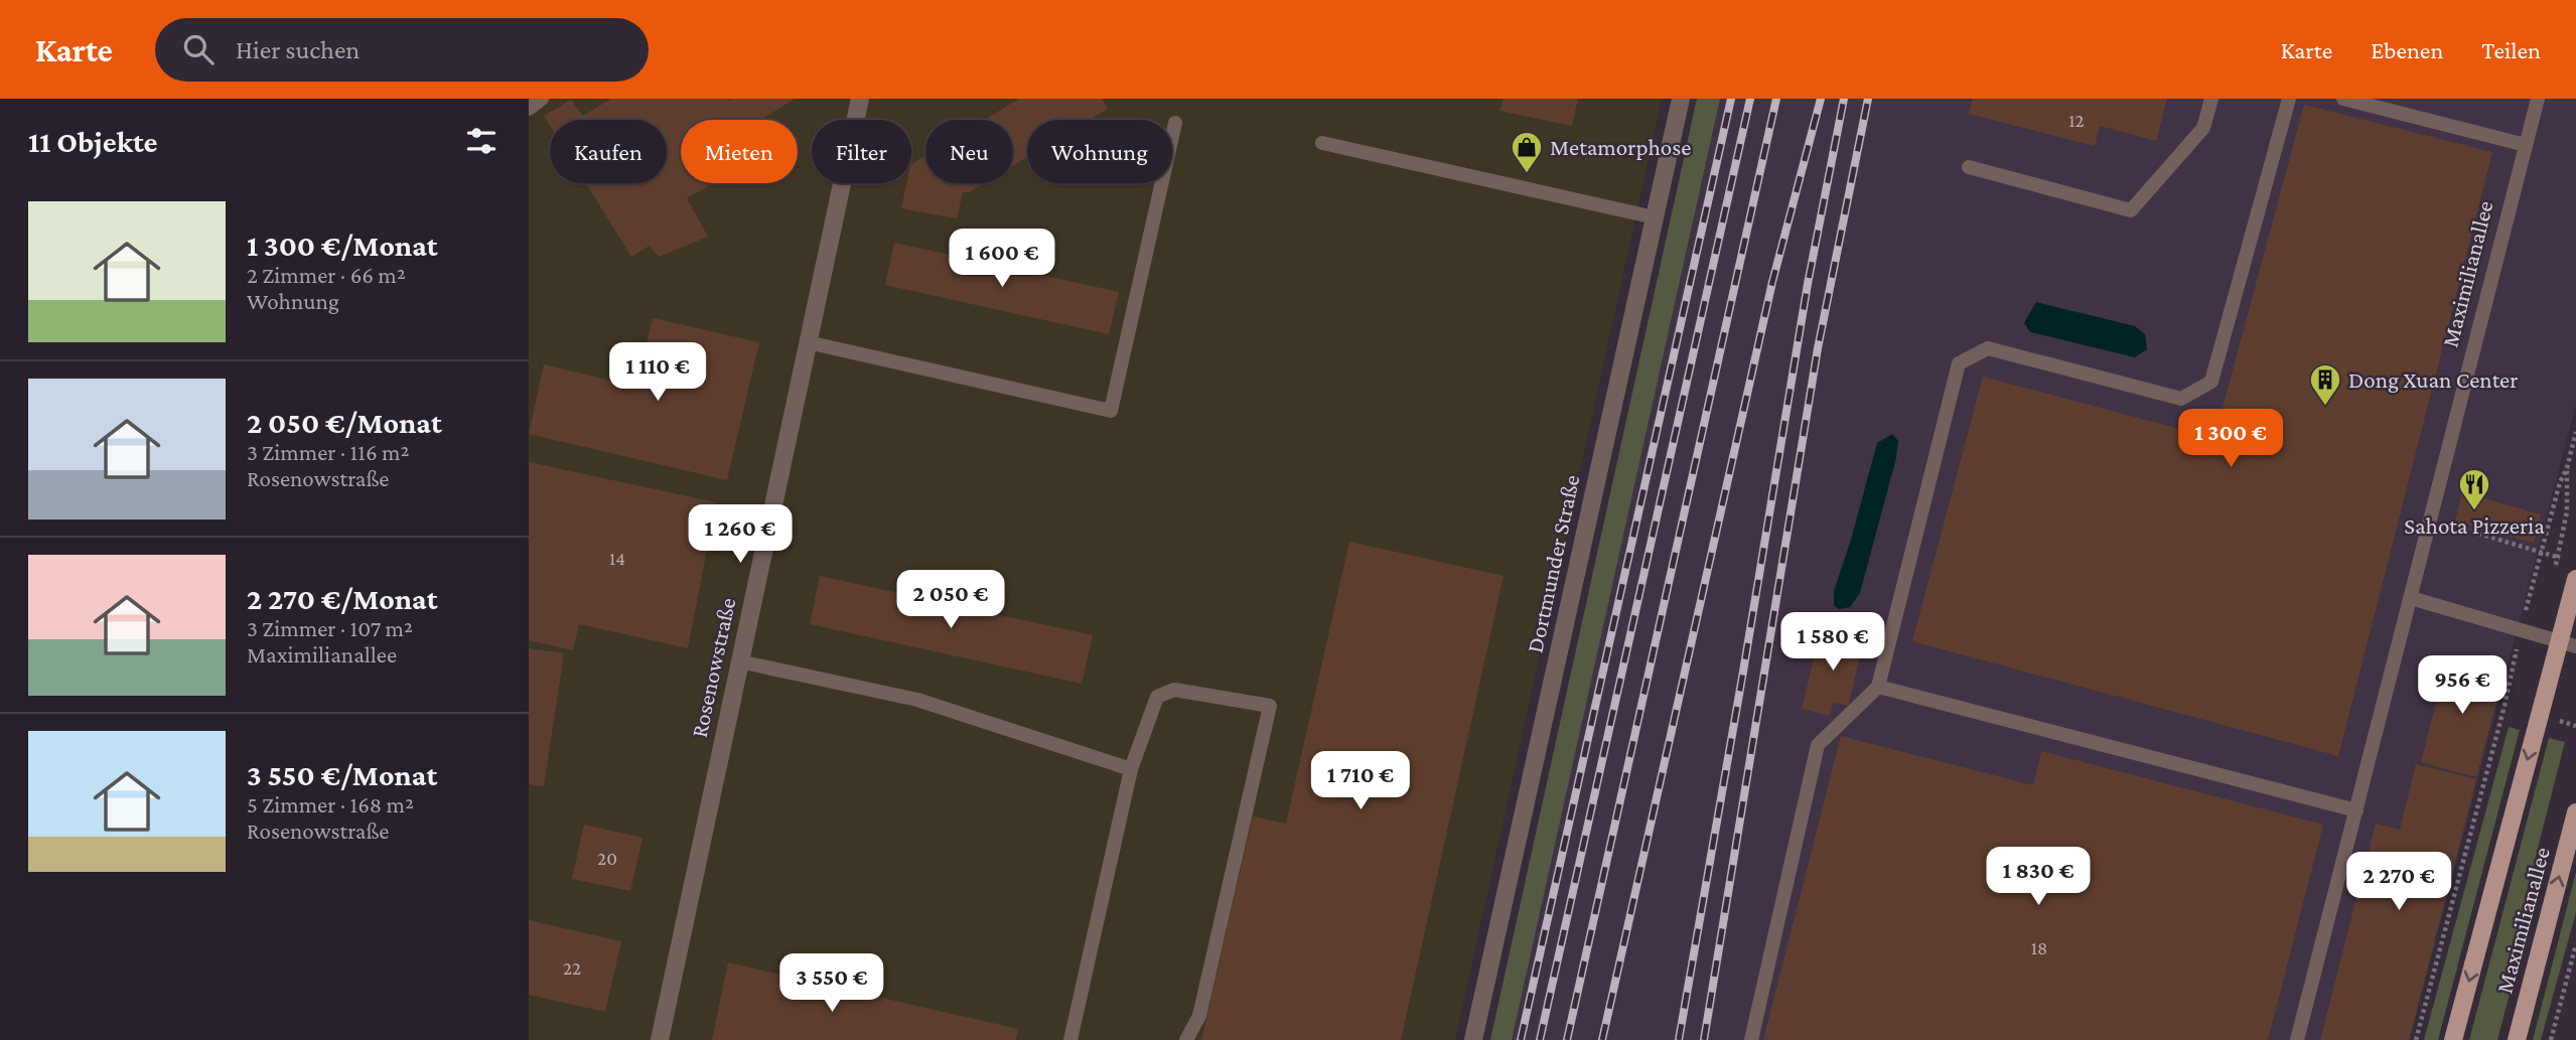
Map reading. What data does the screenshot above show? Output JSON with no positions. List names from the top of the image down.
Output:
{
  "streets": {
    "main road": ["Maximilianallee"],
    "street": ["Dortmunder Straße", "Rosenowstraße"]
  },
  "places": {
    "shop": ["Metamorphose"],
    "building": ["Dong Xuan Center"],
    "restaurant": ["Sahota Pizzeria"]
  },
  "house_numbers": [
    "12",
    "14",
    "20",
    "18",
    "22"
  ],
  "page": {
    "header": "Karte",
    "search": "Hier suchen",
    "nav": ["Karte", "Ebenen", "Teilen"],
    "heading": "11 Objekte",
    "chip": [
      "Kaufen",
      "Mieten",
      "Filter",
      "Neu",
      "Wohnung"
    ],
    "list": [
      {
        "name": "1 300 €/Monat",
        "note": "2 Zimmer · 66 m² · Wohnung"
      },
      {
        "name": "2 050 €/Monat",
        "note": "3 Zimmer · 116 m² · Rosenowstraße"
      },
      {
        "name": "2 270 €/Monat",
        "note": "3 Zimmer · 107 m² · Maximilianallee"
      },
      {
        "name": "3 550 €/Monat",
        "note": "5 Zimmer · 168 m² · Rosenowstraße"
      }
    ],
    "price": [
      "1 600 €",
      "1 110 €",
      "1 300 €",
      "1 260 €",
      "2 050 €",
      "1 580 €",
      "956 €",
      "1 710 €",
      "1 830 €",
      "2 270 €",
      "3 550 €"
    ]
  }
}
